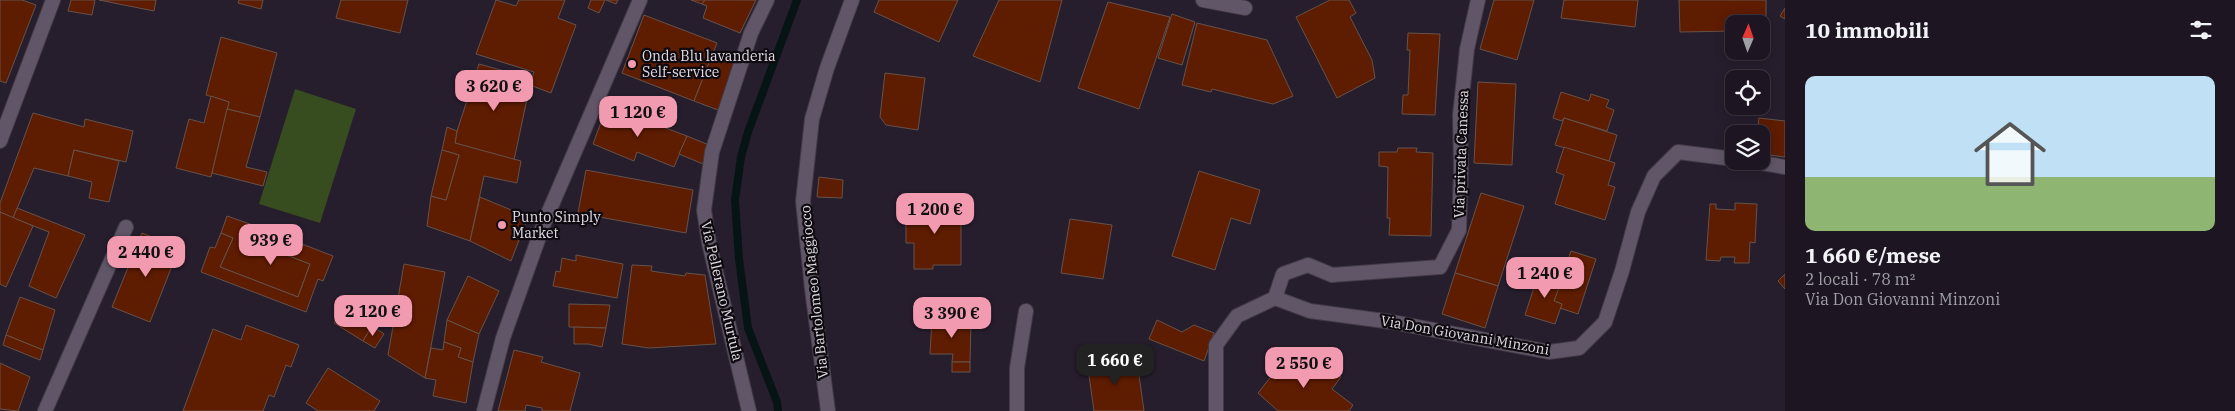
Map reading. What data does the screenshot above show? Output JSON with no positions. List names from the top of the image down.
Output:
{
  "streets": {
    "street": [
      "Via privata Canessa",
      "Via Pellerano Murtula",
      "Via Bartolomeo Maggiocco",
      "Via Don Giovanni Minzoni"
    ]
  },
  "crossings": [
    ["Via privata Canessa", "Via Don Giovanni Minzoni"]
  ],
  "places": ["Onda Blu lavanderia Self-service", "Punto Simply Market"],
  "north": "top",
  "page": {
    "heading": "10 immobili",
    "list": [
      {
        "name": "1 660 €/mese",
        "note": "2 locali · 78 m² · Via Don Giovanni Minzoni"
      }
    ],
    "price": [
      "3 620 €",
      "1 120 €",
      "1 200 €",
      "939 €",
      "2 440 €",
      "1 240 €",
      "2 120 €",
      "3 390 €",
      "1 660 €",
      "2 550 €"
    ]
  }
}
